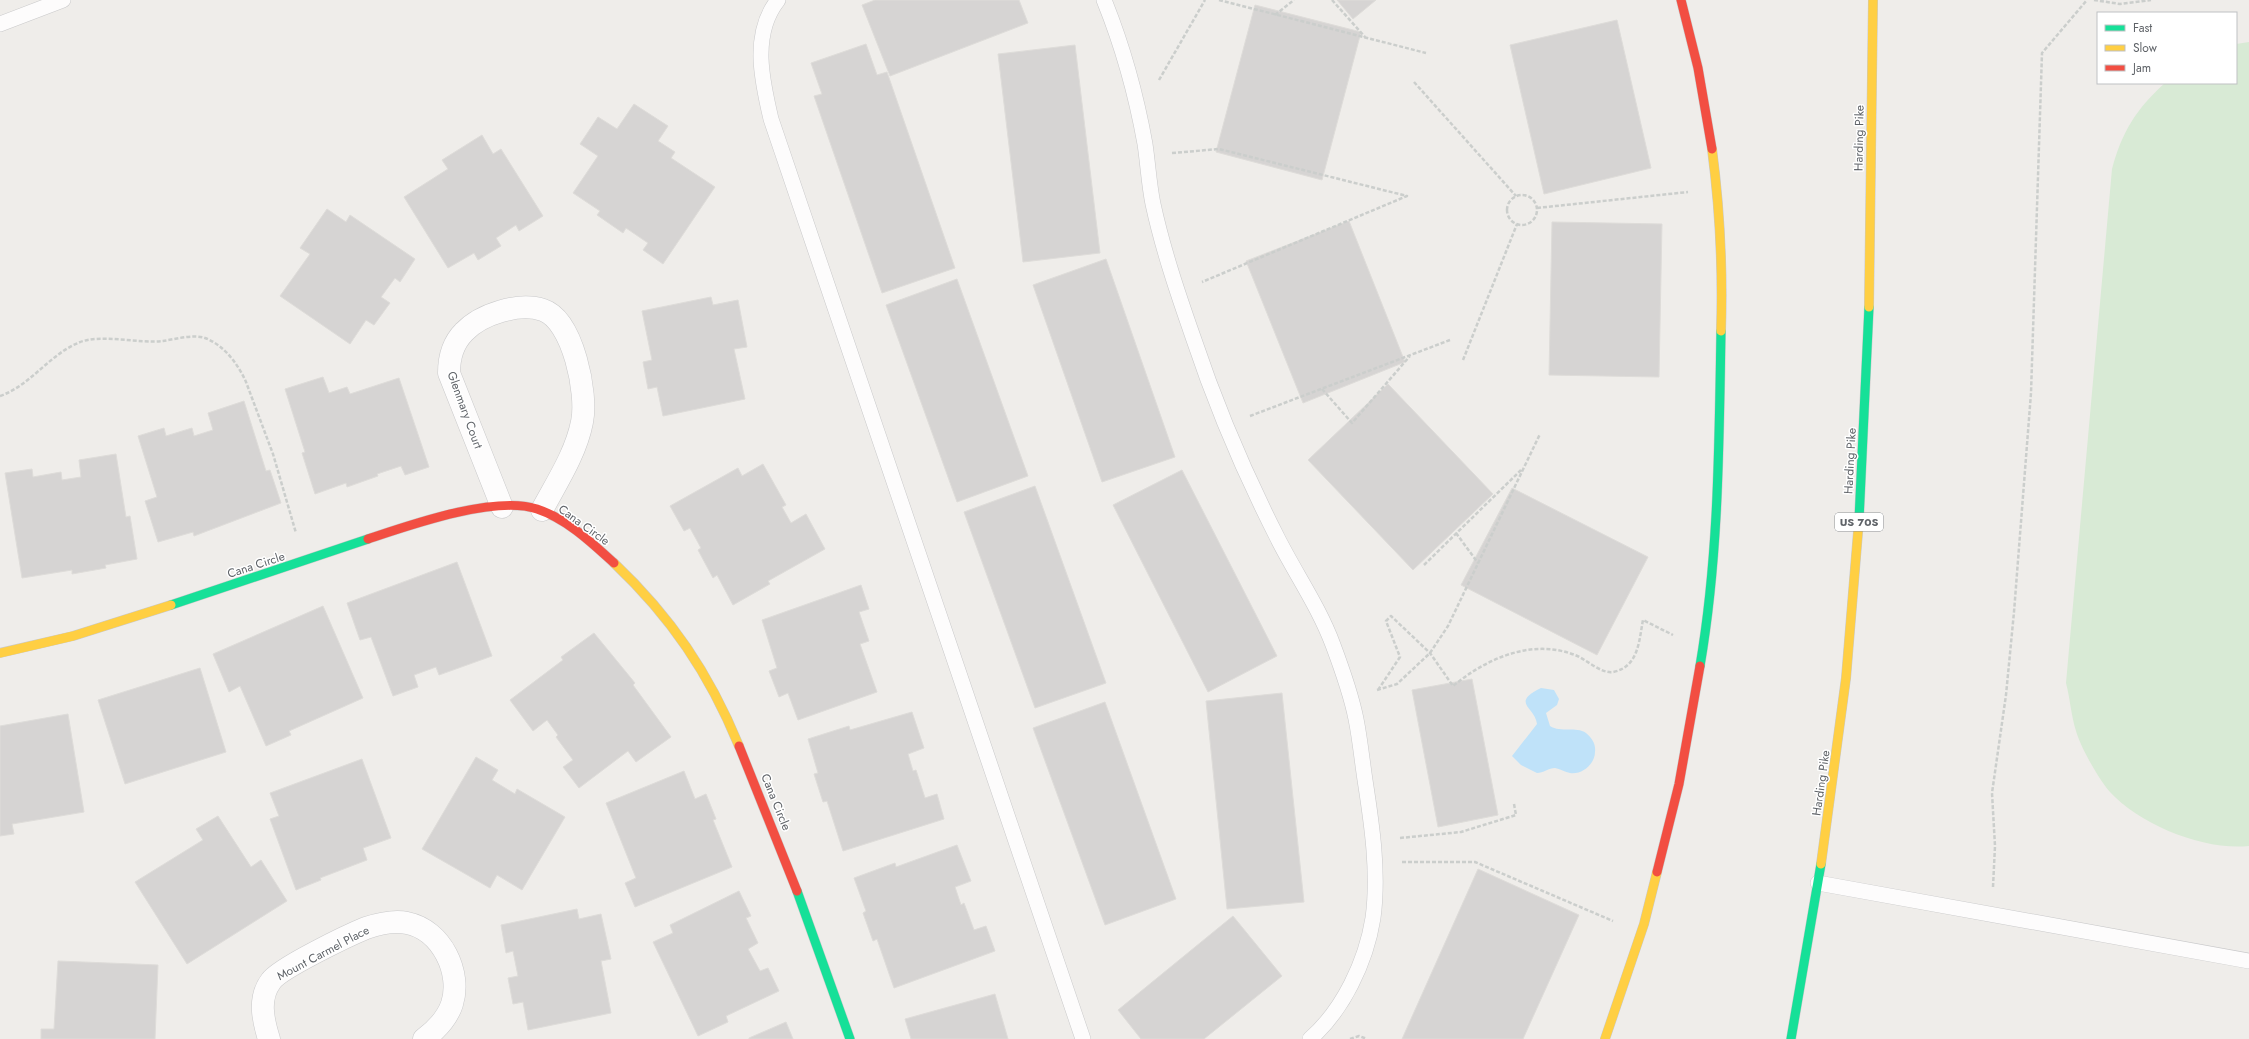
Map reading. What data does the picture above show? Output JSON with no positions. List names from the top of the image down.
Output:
{
  "streets": {
    "street": [
      "Harding Pike",
      "Glenmary Court",
      "US 70S",
      "Cana Circle",
      "Mount Carmel Place"
    ]
  },
  "crossings": [
    ["Glenmary Court", "Cana Circle"]
  ],
  "legend": ["Fast", "Slow", "Jam"]
}
